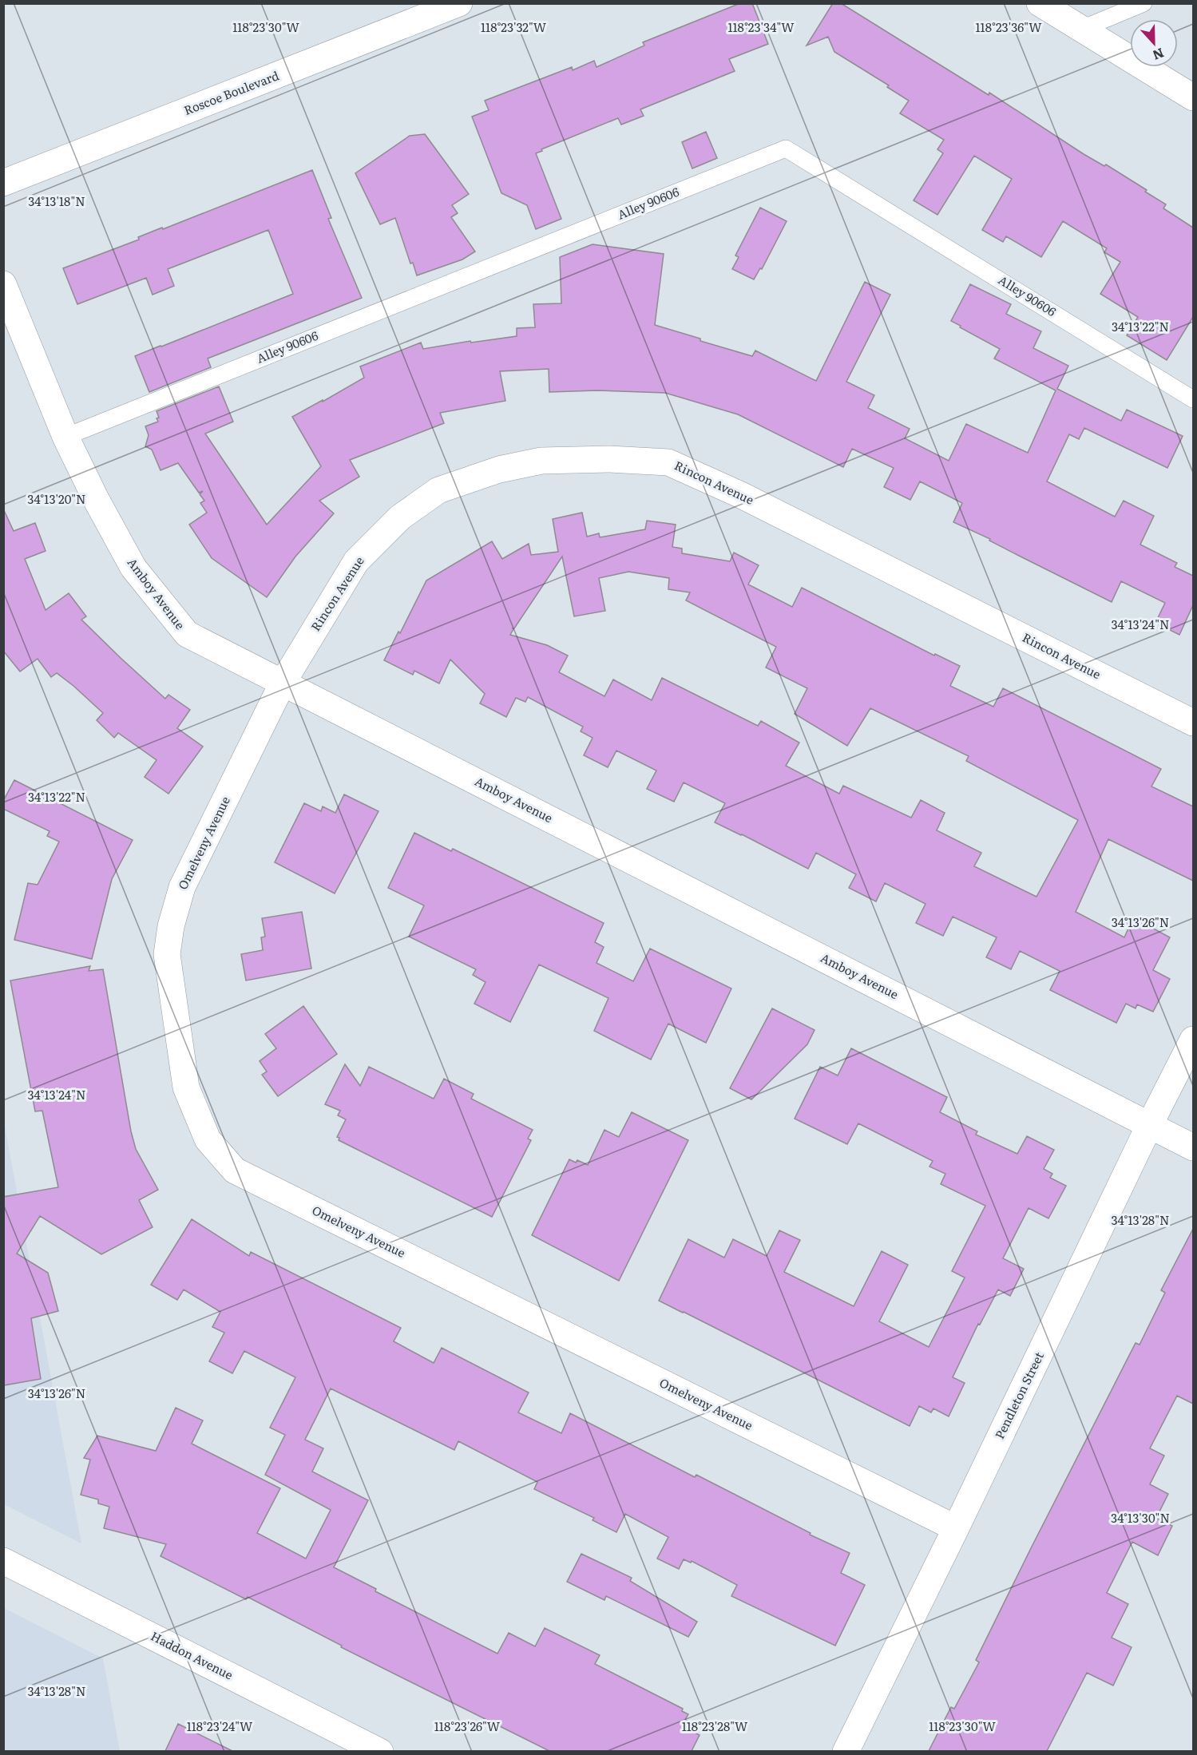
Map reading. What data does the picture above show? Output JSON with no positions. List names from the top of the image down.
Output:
{
  "streets": {
    "street": [
      "Roscoe Boulevard",
      "Rincon Avenue",
      "Amboy Avenue",
      "Omelveny Avenue",
      "Pendleton Street",
      "Haddon Avenue"
    ],
    "lane": ["Alley 90606"]
  },
  "crossings": [
    ["Alley 90606", "Amboy Avenue"],
    ["Rincon Avenue", "Amboy Avenue"],
    ["Rincon Avenue", "Omelveny Avenue"],
    ["Amboy Avenue", "Omelveny Avenue"],
    ["Amboy Avenue", "Pendleton Street"],
    ["Omelveny Avenue", "Pendleton Street"]
  ],
  "north": "bottom",
  "coordinates": [
    "118°23'32\"W",
    "118°23'34\"W",
    "118°23'36\"W",
    "118°23'30\"W",
    "34°13'18\"N",
    "34°13'22\"N",
    "34°13'20\"N",
    "34°13'24\"N",
    "34°13'26\"N",
    "34°13'28\"N",
    "34°13'30\"N",
    "118°23'24\"W",
    "118°23'26\"W",
    "118°23'28\"W"
  ]
}
